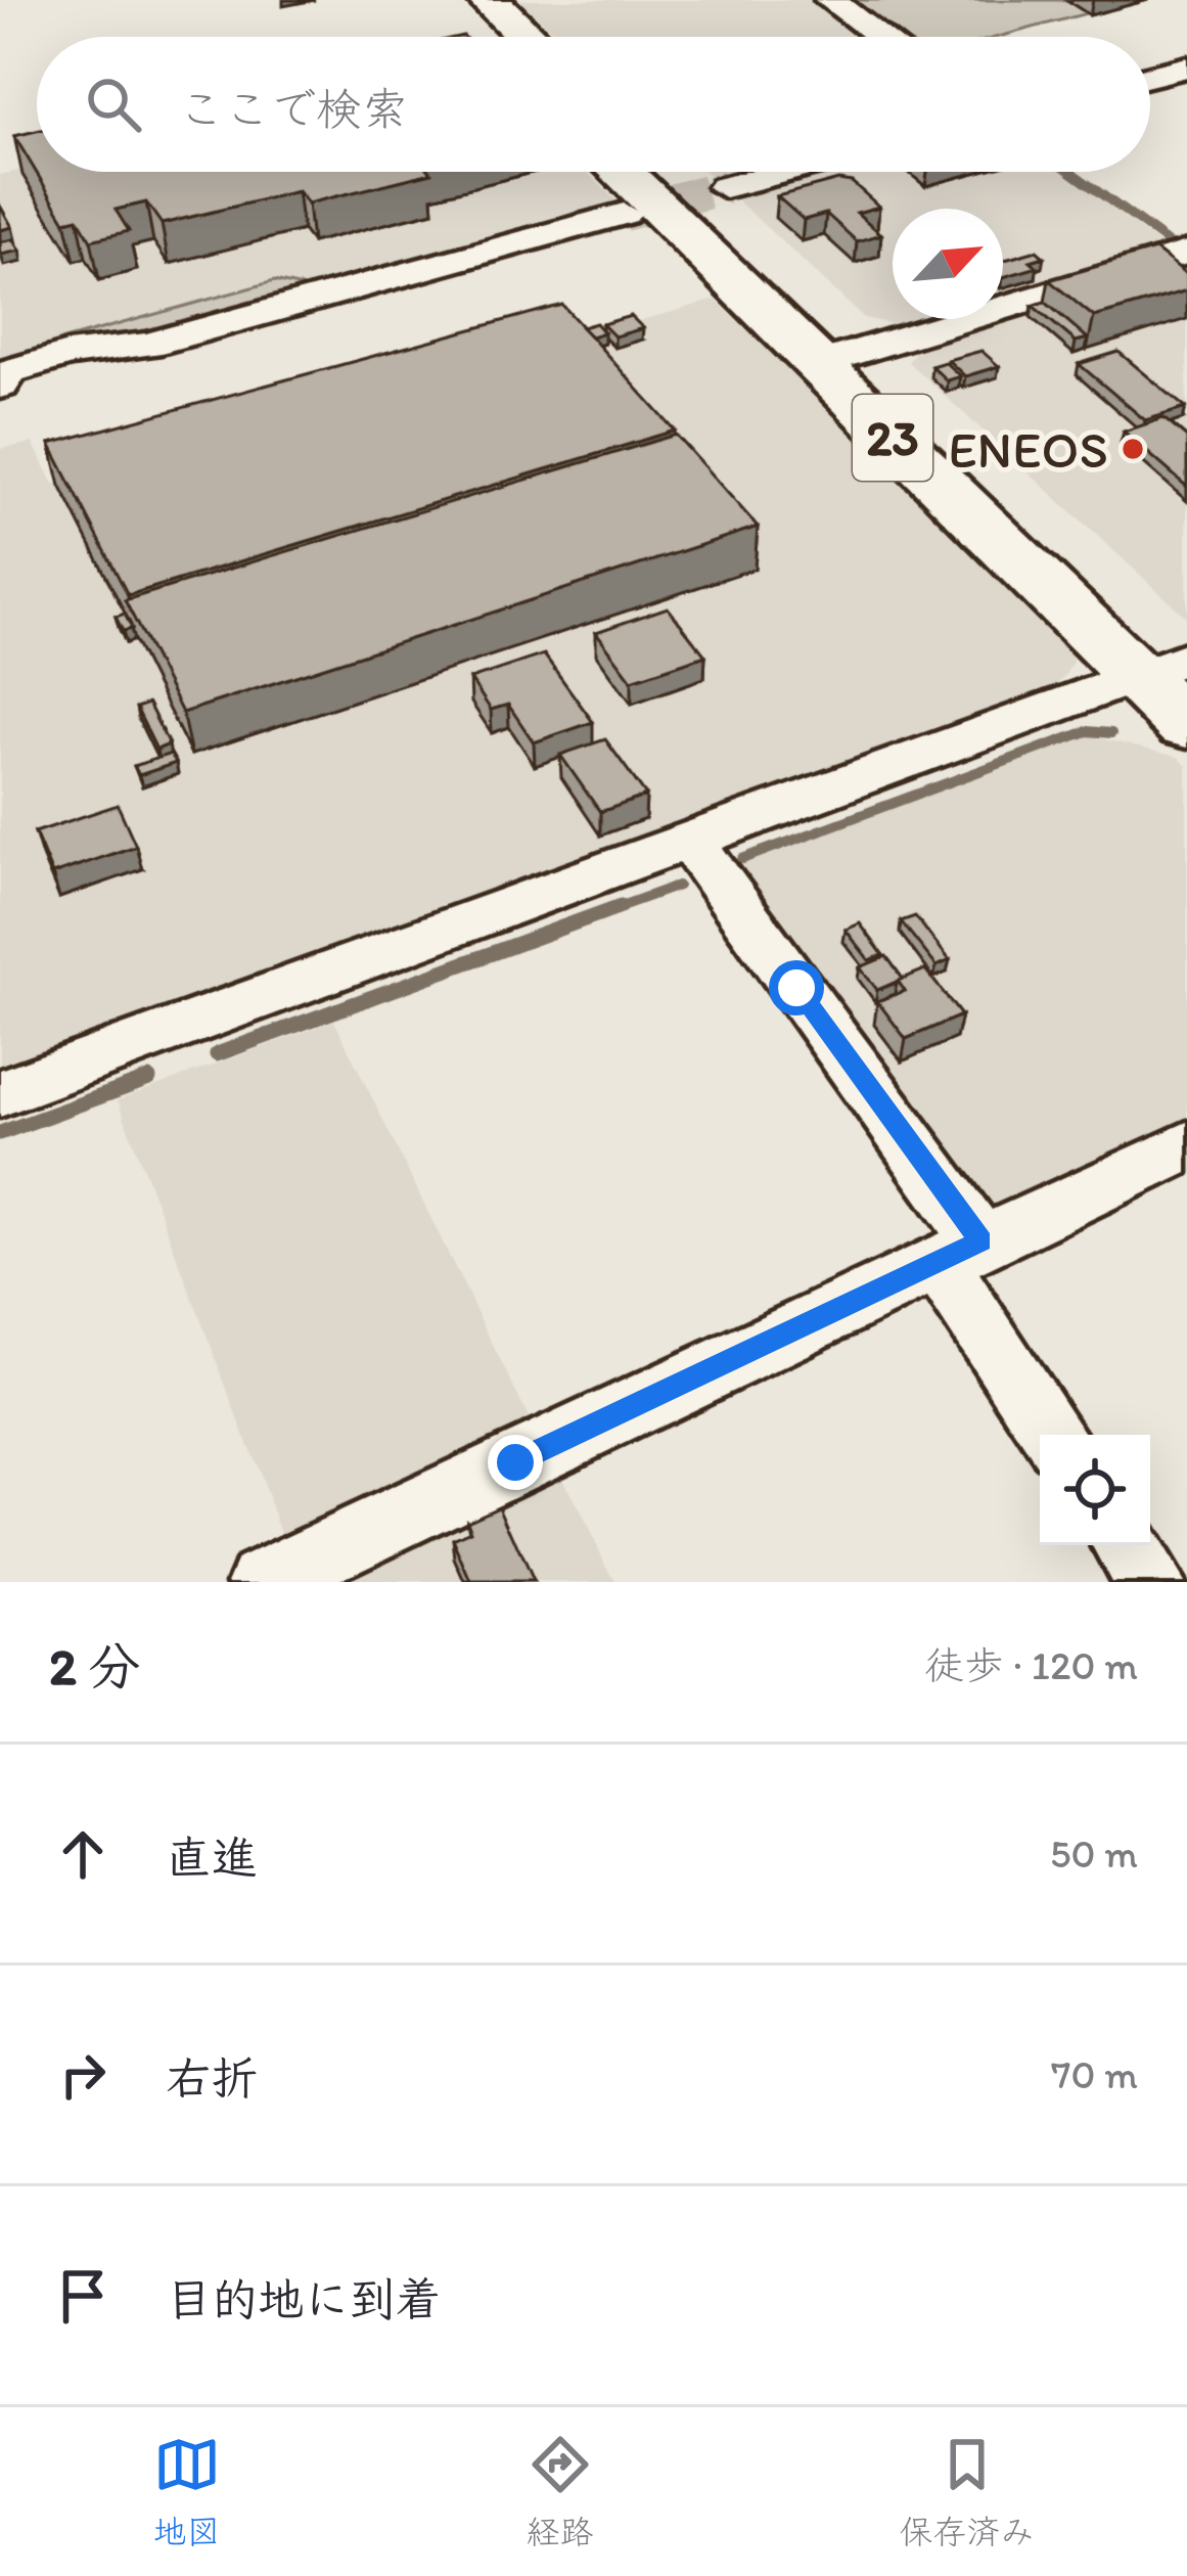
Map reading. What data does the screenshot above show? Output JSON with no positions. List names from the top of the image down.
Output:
{
  "streets": {
    "highway": ["23"]
  },
  "places": ["ENEOS"],
  "north": "top right",
  "page": {
    "search": "ここで検索",
    "heading": ["2 分", "徒歩 · 120 m"],
    "list": [
      ["直進", "50 m"],
      ["右折", "70 m"],
      "目的地に到着"
    ],
    "nav": ["地図", "経路", "保存済み"]
  }
}
